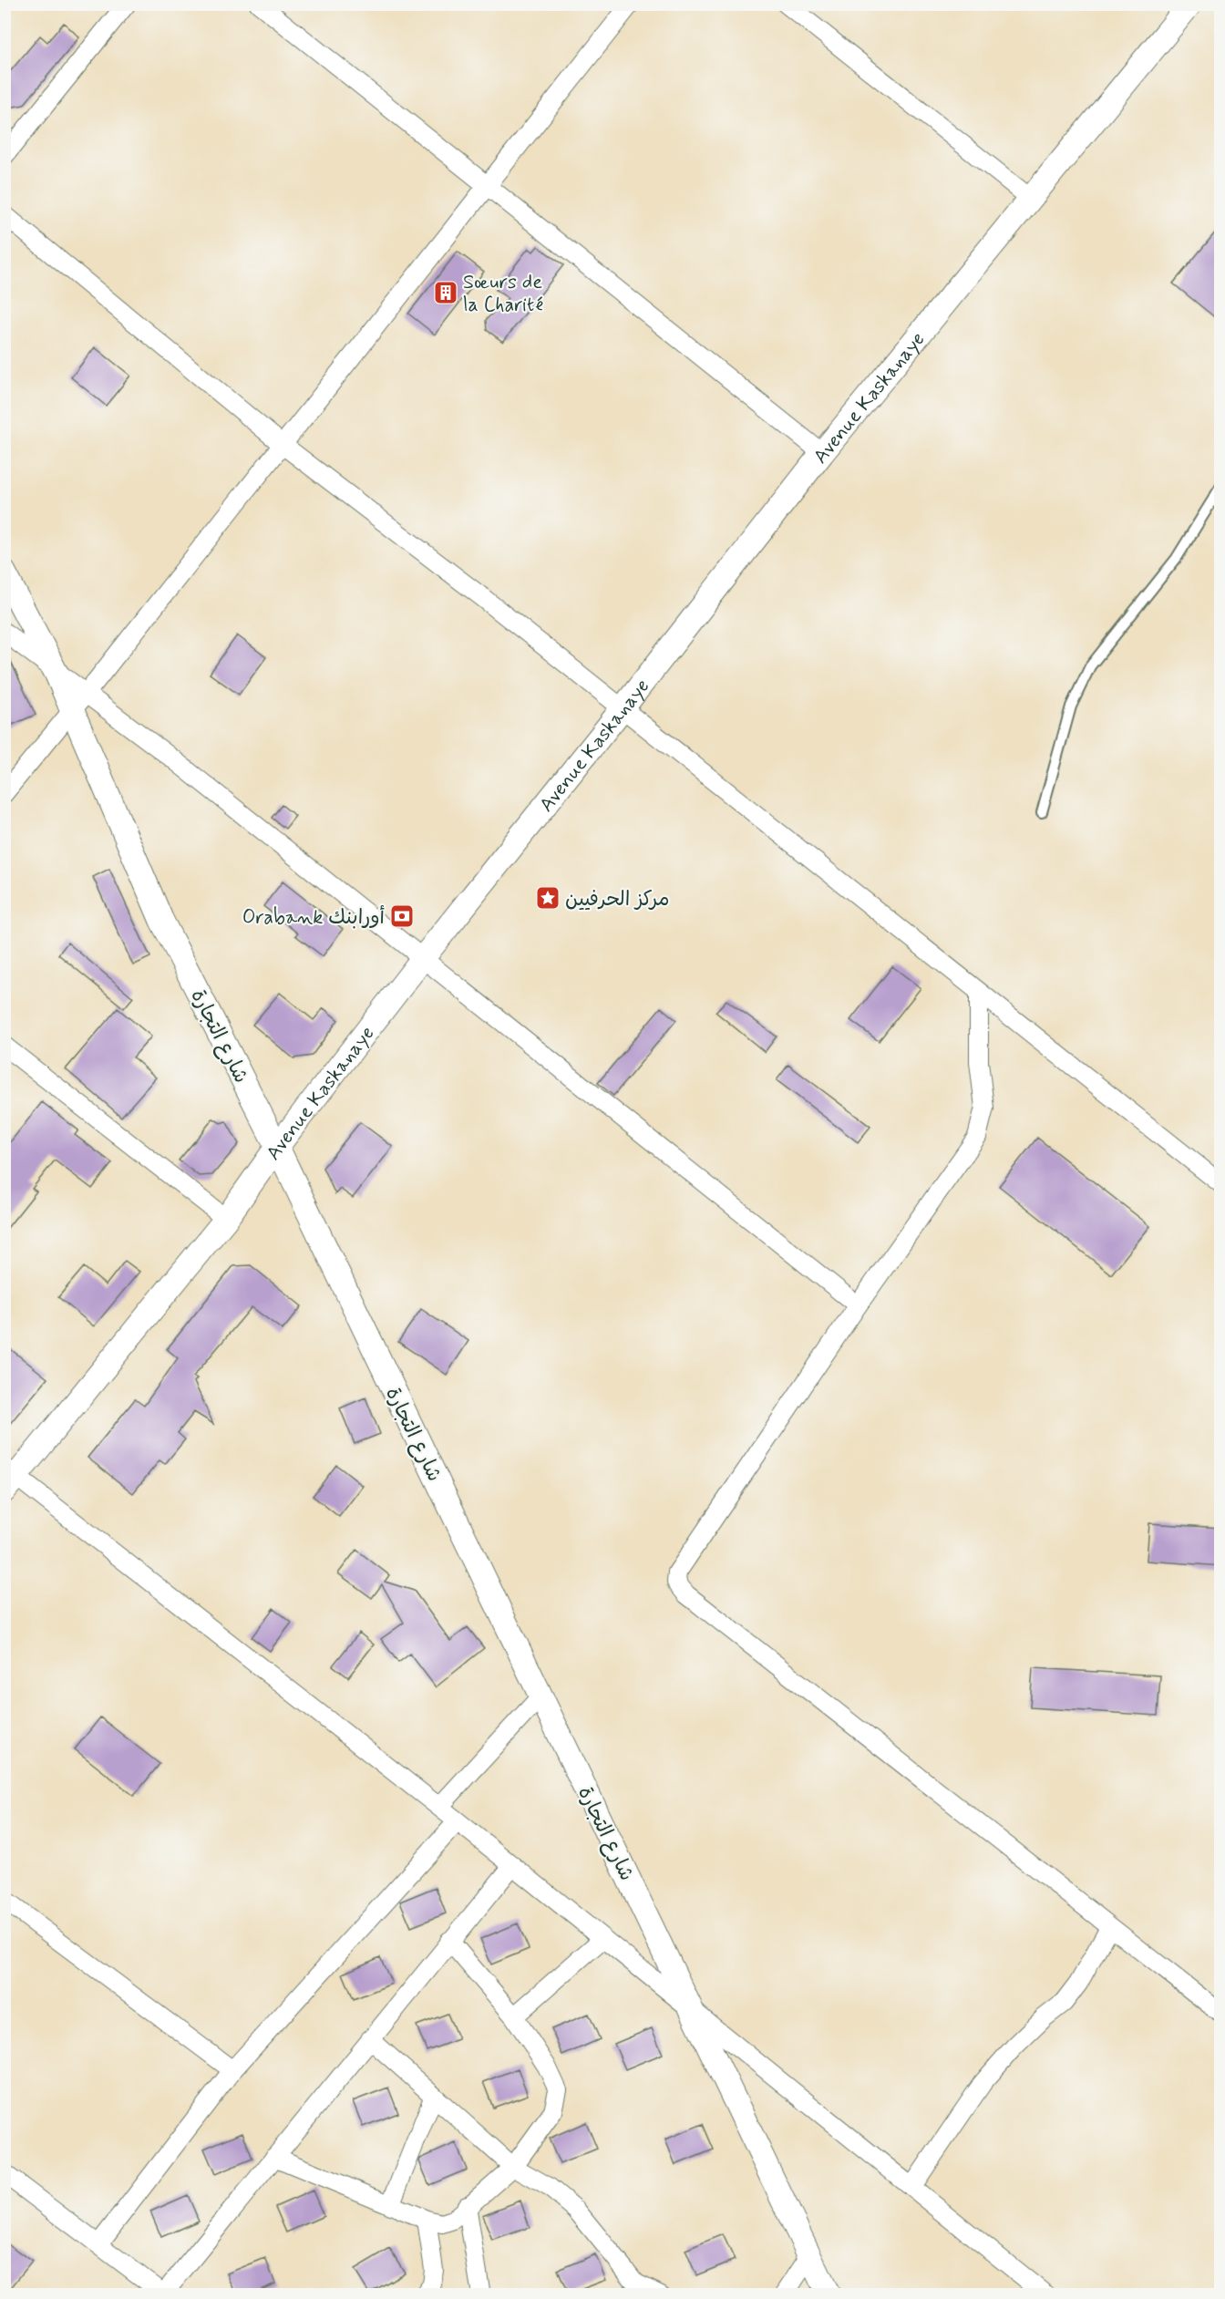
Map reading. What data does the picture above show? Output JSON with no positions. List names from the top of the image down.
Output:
{
  "streets": {
    "street": ["Avenue Kaskanaye", "شارع التجارة"]
  },
  "crossings": [
    ["Avenue Kaskanaye", "شارع التجارة"]
  ],
  "places": {
    "building": ["Sœurs de la Charité"],
    "place": ["مركز الحرفيين"],
    "bank": ["Orabank أورابنك"]
  }
}
